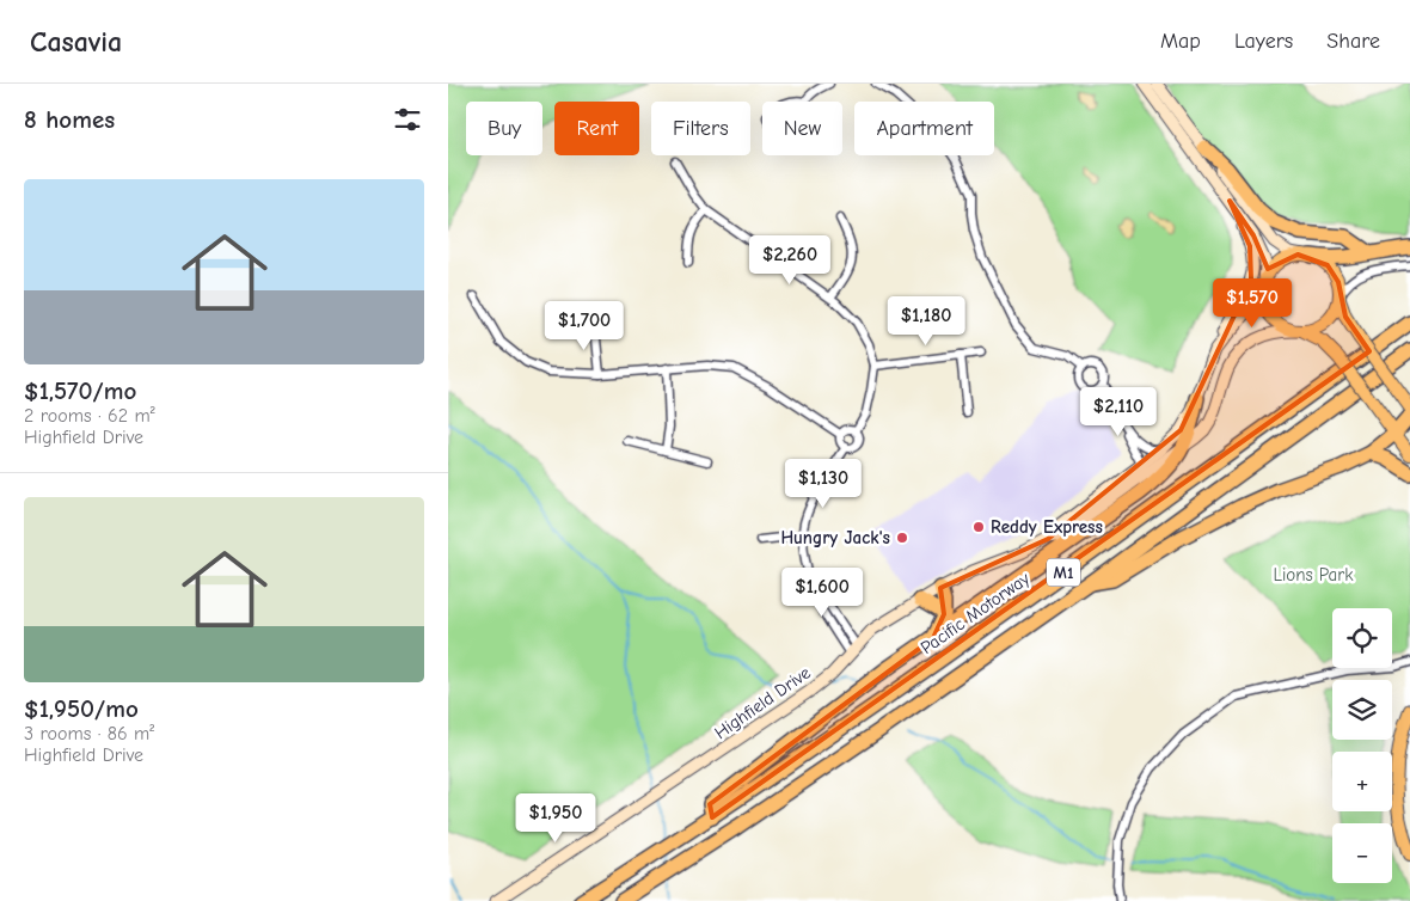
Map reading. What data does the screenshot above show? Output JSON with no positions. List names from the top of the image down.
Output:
{
  "streets": {
    "highway": ["M1", "Pacific Motorway"],
    "street": ["Highfield Drive"]
  },
  "crossings": [
    ["M1", "Pacific Motorway"],
    ["M1", "Highfield Drive"]
  ],
  "parks": ["Lions Park"],
  "places": ["Reddy Express", "Hungry Jack's"],
  "page": {
    "header": "Casavia",
    "nav": ["Map", "Layers", "Share"],
    "heading": "8 homes",
    "chip": [
      "Buy",
      "Rent",
      "Filters",
      "New",
      "Apartment"
    ],
    "list": [
      {
        "name": "$1,570/mo",
        "note": "2 rooms · 62 m² · Highfield Drive"
      },
      {
        "name": "$1,950/mo",
        "note": "3 rooms · 86 m² · Highfield Drive"
      }
    ],
    "price": [
      "$2,260",
      "$1,570",
      "$1,180",
      "$1,700",
      "$2,110",
      "$1,130",
      "$1,600",
      "$1,950"
    ],
    "map_buttons": ["+", "−"]
  }
}
